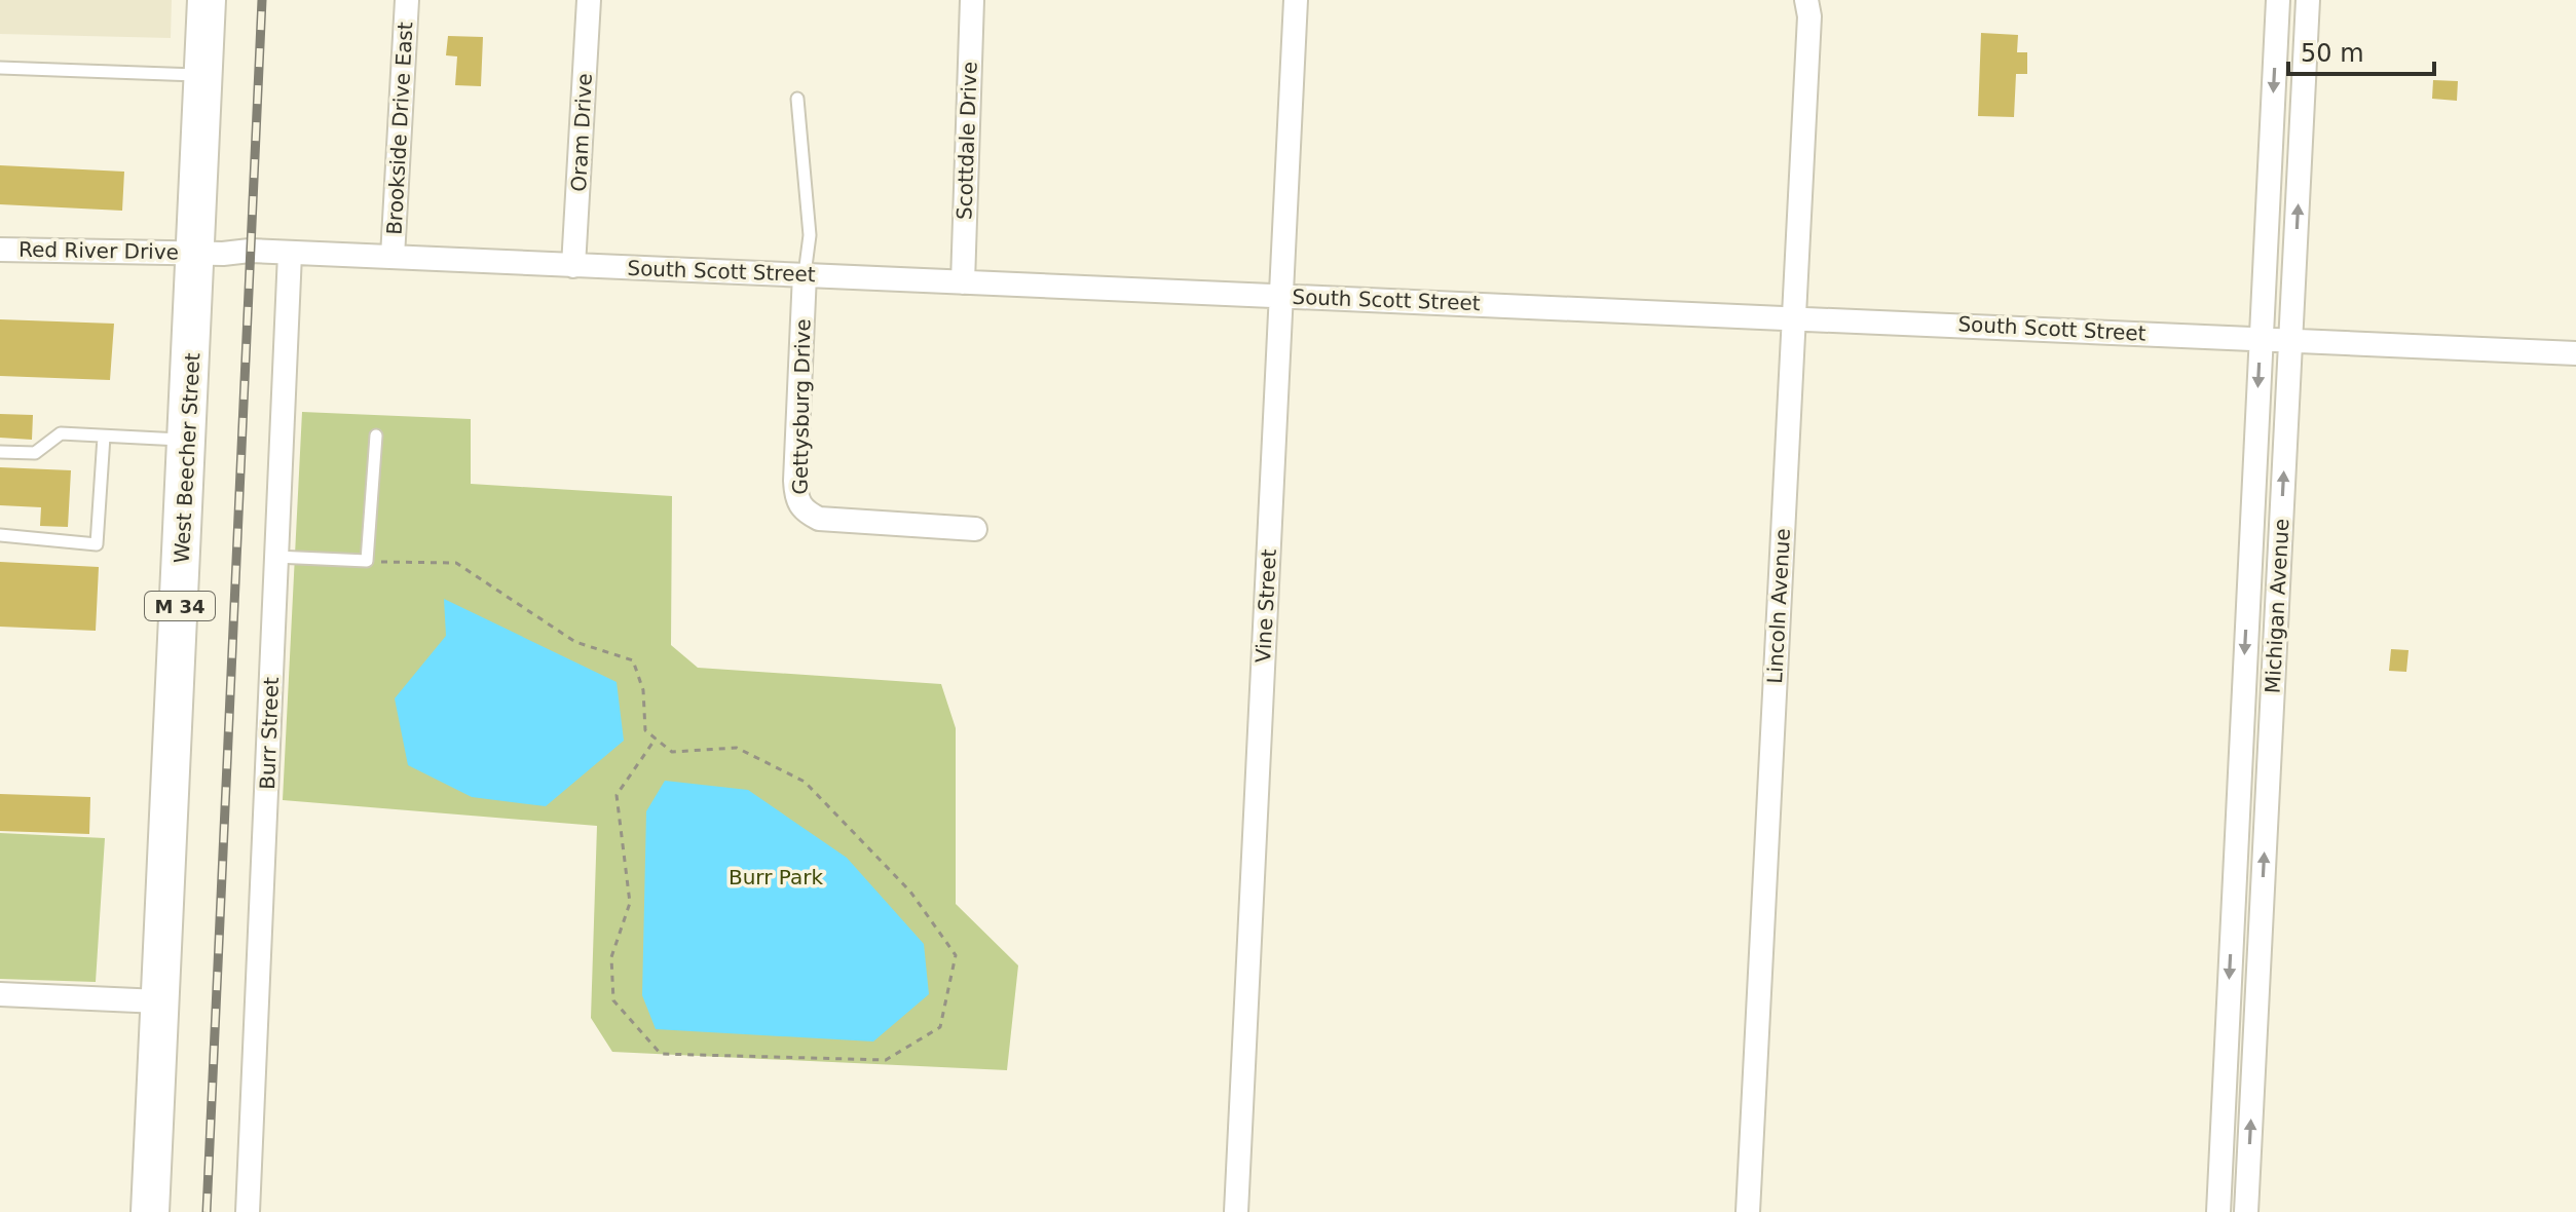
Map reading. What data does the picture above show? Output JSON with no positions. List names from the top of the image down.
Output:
{
  "streets": {
    "main road": ["West Beecher Street", "M 34"],
    "street": [
      "Brookside Drive East",
      "Oram Drive",
      "Scottdale Drive",
      "Red River Drive",
      "South Scott Street",
      "Gettysburg Drive",
      "Vine Street",
      "Lincoln Avenue",
      "Michigan Avenue",
      "Burr Street"
    ]
  },
  "crossings": [
    ["Brookside Drive East", "South Scott Street"],
    ["Oram Drive", "South Scott Street"],
    ["Scottdale Drive", "South Scott Street"],
    ["Red River Drive", "South Scott Street"],
    ["Red River Drive", "West Beecher Street"],
    ["South Scott Street", "Gettysburg Drive"],
    ["South Scott Street", "West Beecher Street"],
    ["South Scott Street", "Vine Street"],
    ["South Scott Street", "Lincoln Avenue"],
    ["South Scott Street", "Michigan Avenue"],
    ["South Scott Street", "Burr Street"]
  ],
  "parks": ["Burr Park"],
  "scale_bar": "50 m"
}
